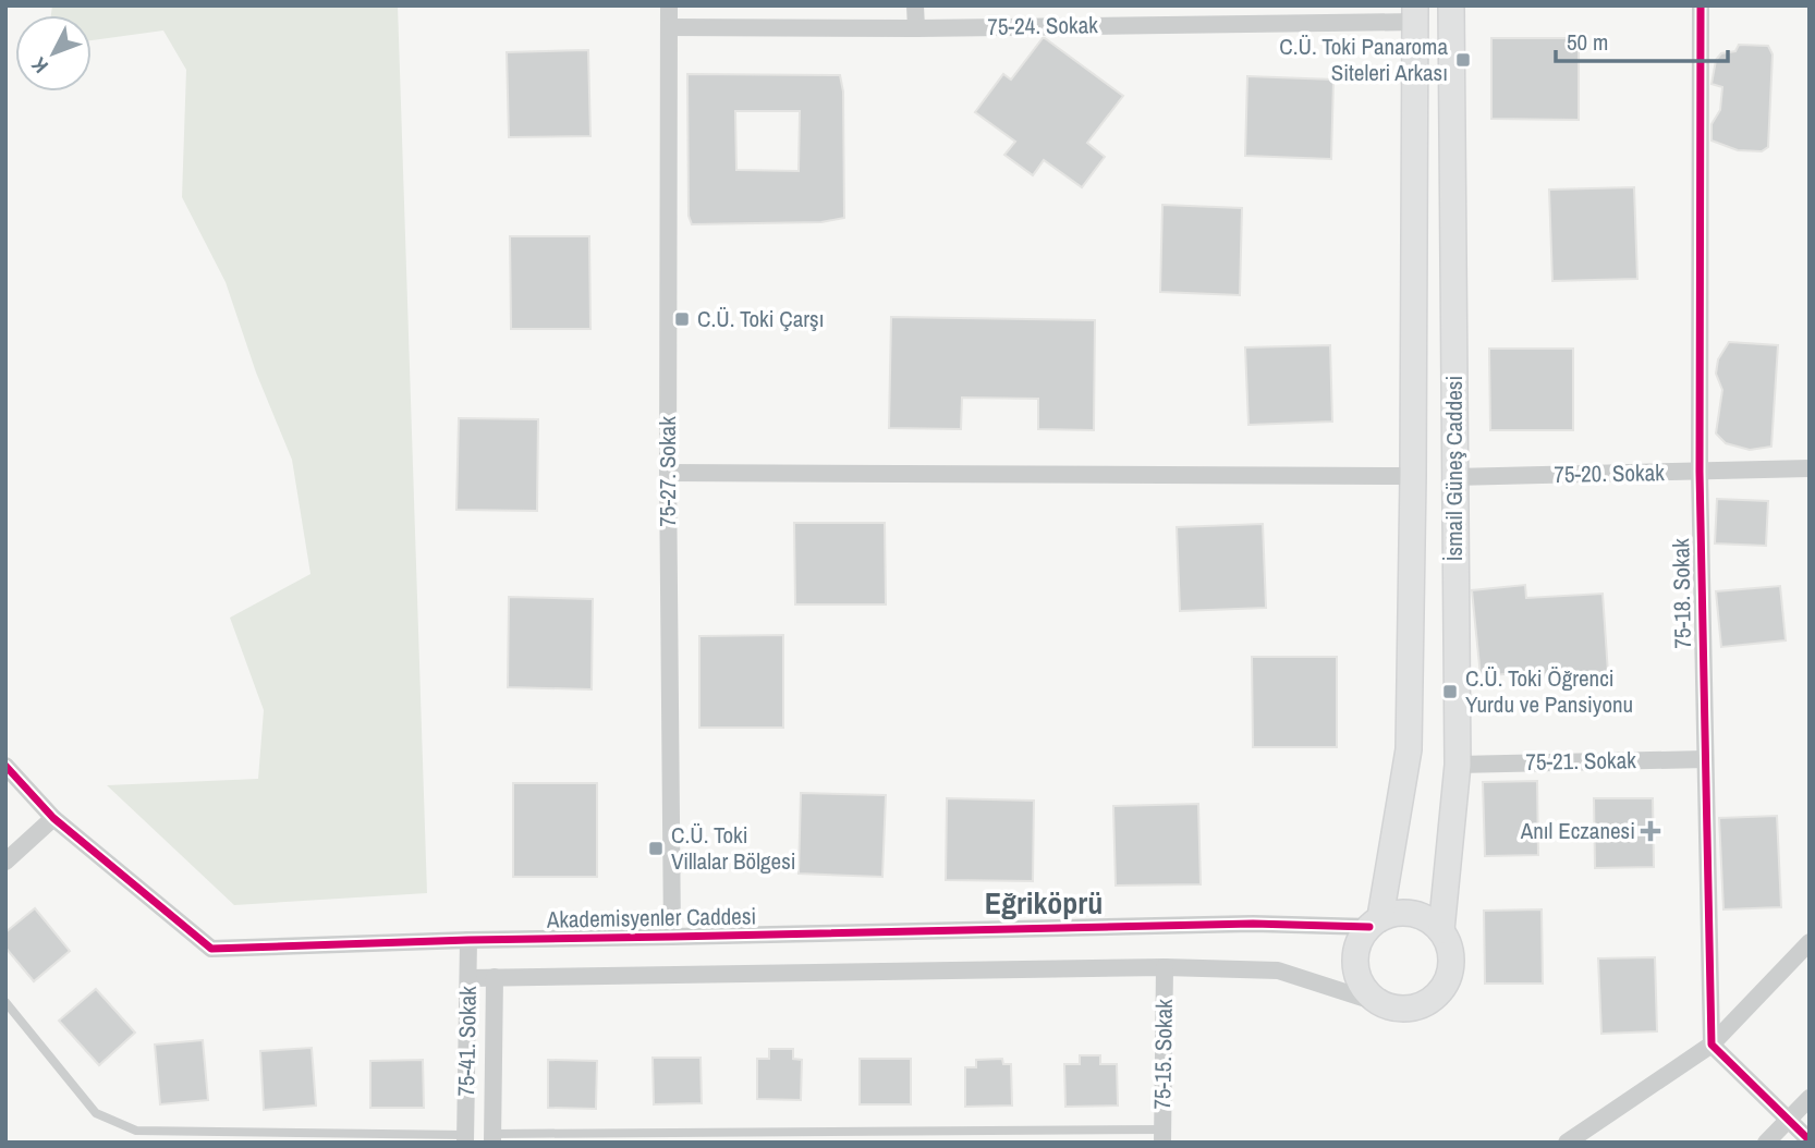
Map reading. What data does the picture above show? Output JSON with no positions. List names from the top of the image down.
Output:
{
  "streets": {
    "street": [
      "75-24. Sokak",
      "İsmail Güneş Caddesi",
      "75-27. Sokak",
      "75-20. Sokak",
      "75-18. Sokak",
      "75-21. Sokak",
      "Akademisyenler Caddesi",
      "75-41. Sokak",
      "75-15. Sokak"
    ]
  },
  "crossings": [
    ["75-24. Sokak", "İsmail Güneş Caddesi"],
    ["75-24. Sokak", "75-27. Sokak"],
    ["İsmail Güneş Caddesi", "75-20. Sokak"],
    ["İsmail Güneş Caddesi", "75-21. Sokak"],
    ["İsmail Güneş Caddesi", "Akademisyenler Caddesi"],
    ["75-27. Sokak", "Akademisyenler Caddesi"],
    ["75-20. Sokak", "75-18. Sokak"],
    ["75-18. Sokak", "75-21. Sokak"],
    ["Akademisyenler Caddesi", "75-41. Sokak"]
  ],
  "districts": ["Eğriköprü"],
  "places": {
    "transit": [
      "C.Ü. Toki Panaroma Siteleri Arkası",
      "C.Ü. Toki Çarşı",
      "C.Ü. Toki Öğrenci Yurdu ve Pansiyonu",
      "C.Ü. Toki Villalar Bölgesi"
    ],
    "health": ["Anıl Eczanesi"]
  },
  "scale_bar": "50 m",
  "north": "bottom left"
}
